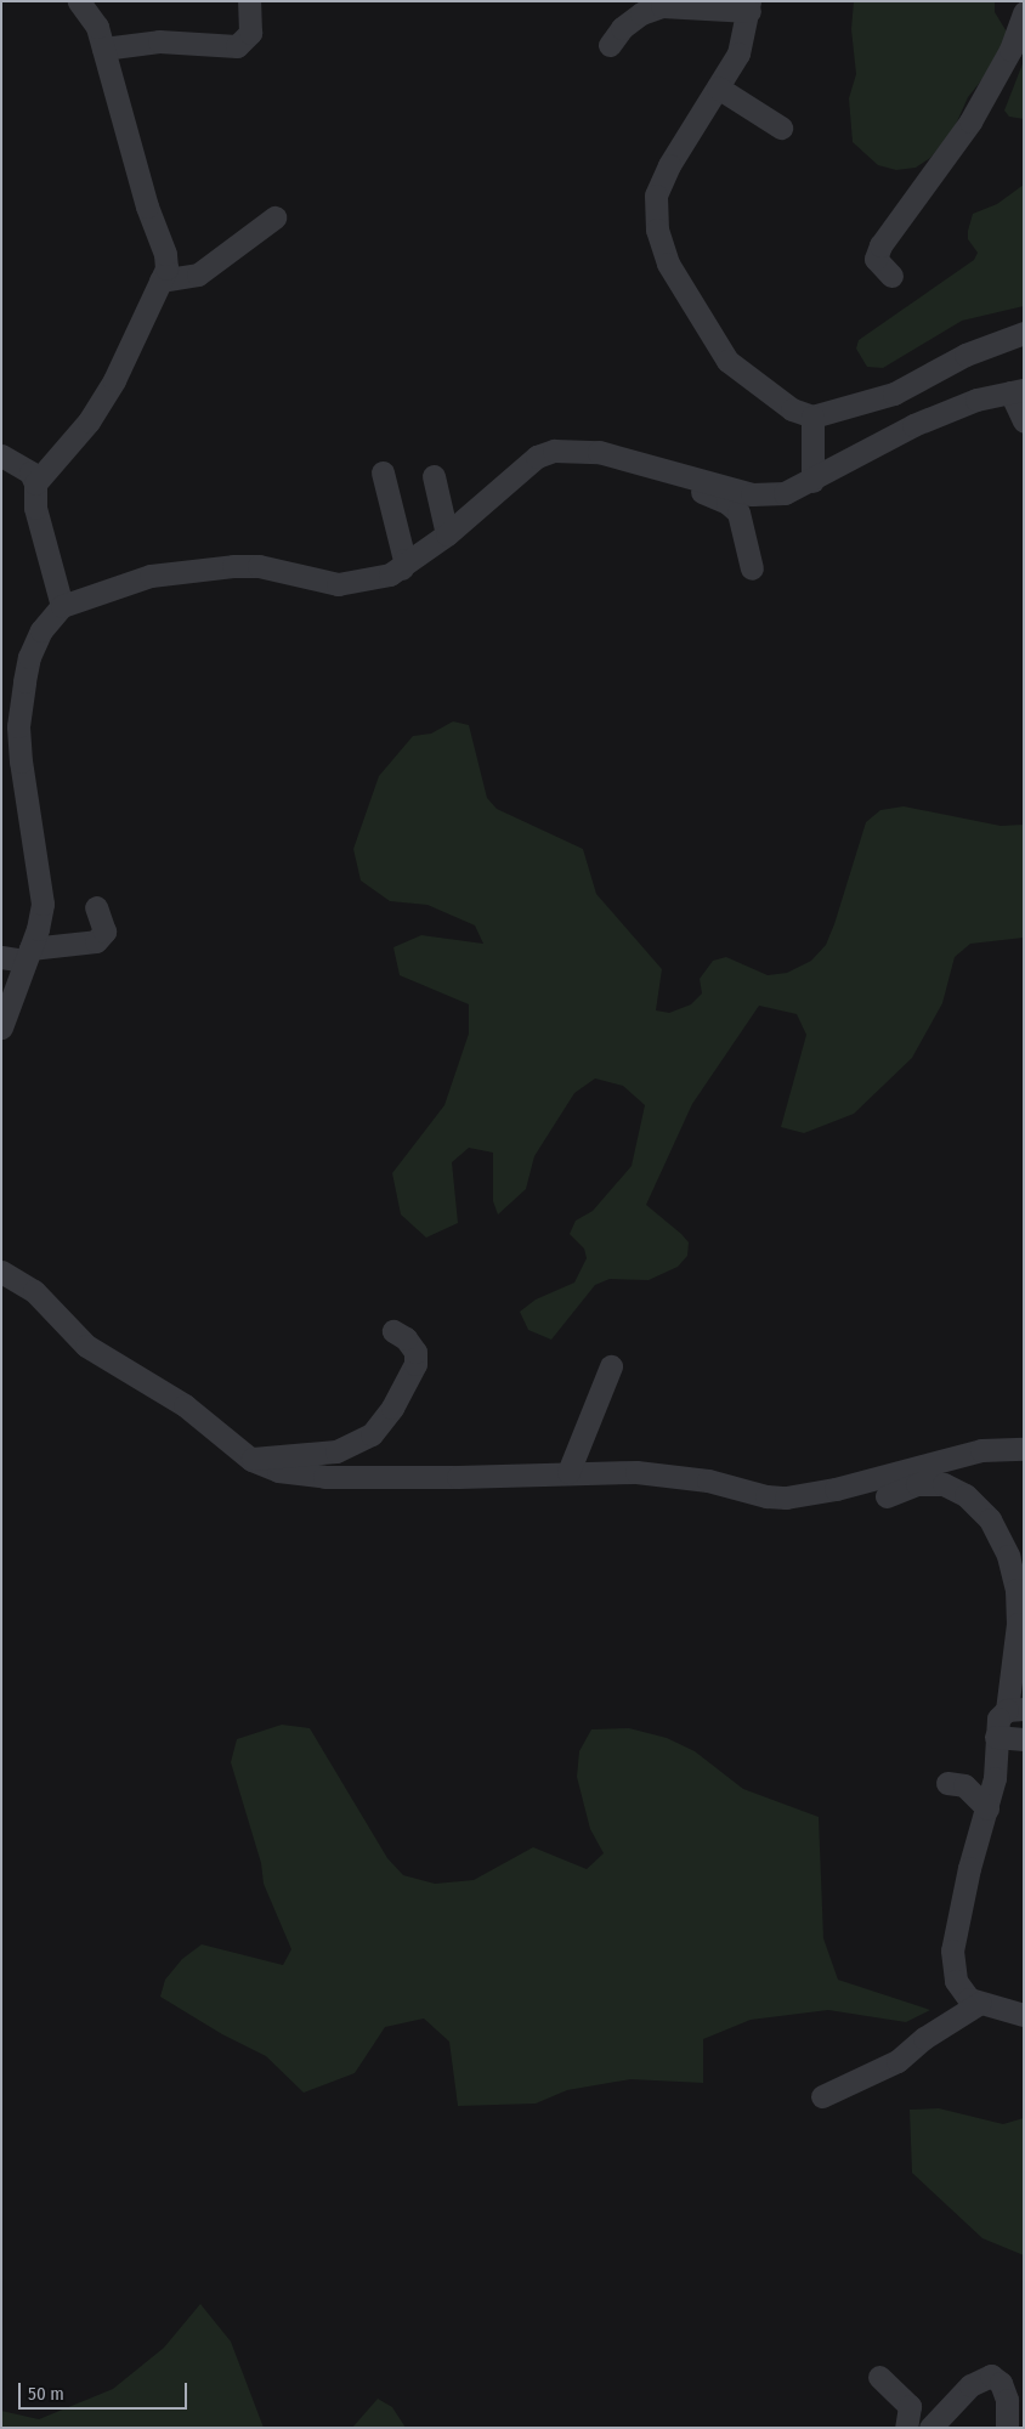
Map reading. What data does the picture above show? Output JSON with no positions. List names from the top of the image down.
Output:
{
  "scale_bar": "50 m"
}
